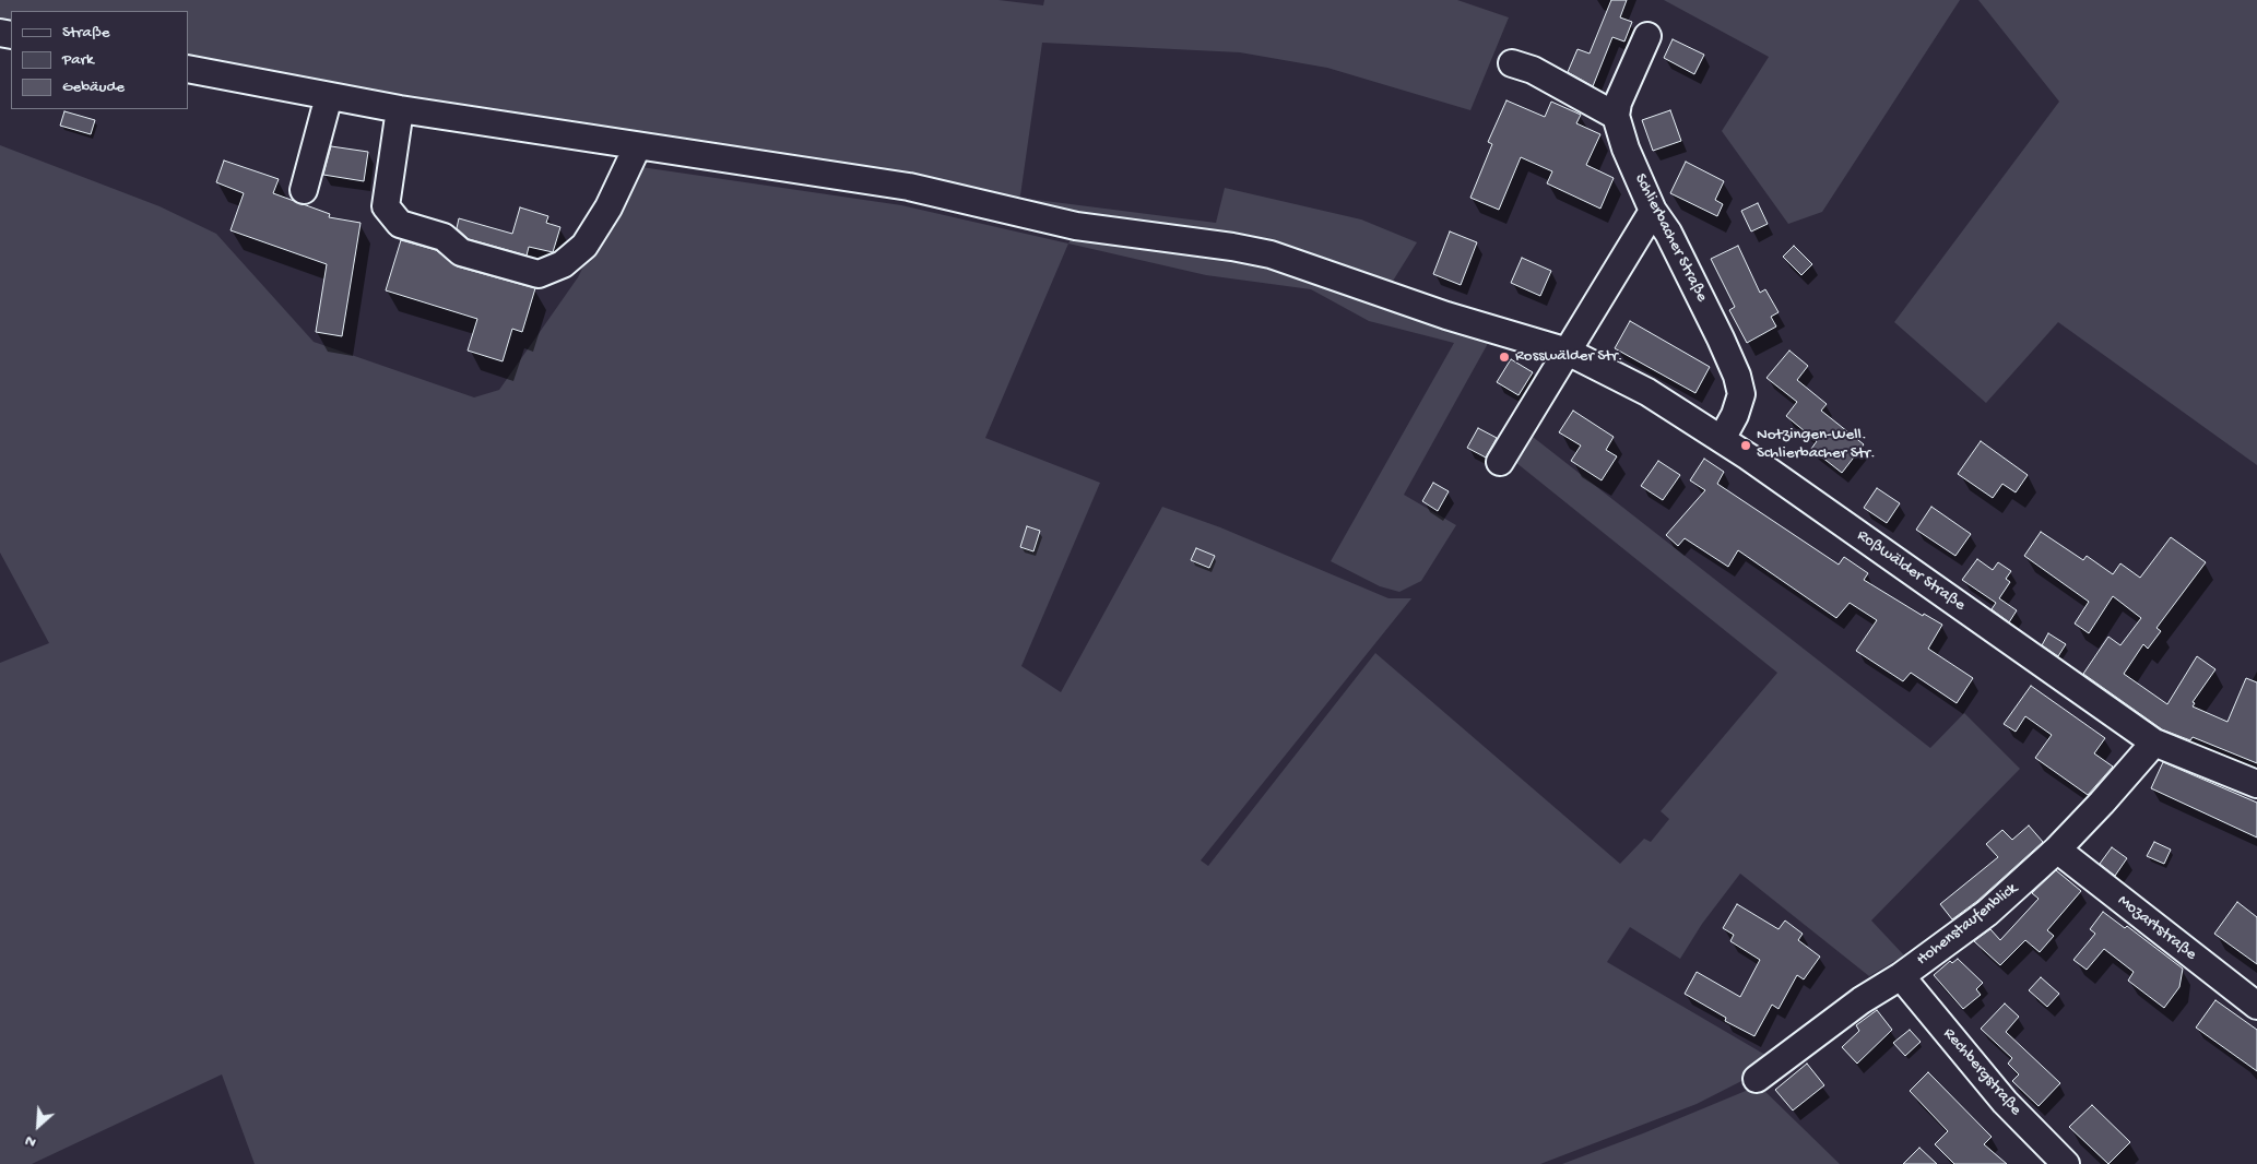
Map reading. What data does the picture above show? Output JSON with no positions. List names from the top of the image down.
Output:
{
  "streets": {
    "street": [
      "Schlierbacher Straße",
      "Roßwälder Straße",
      "Hohenstaufenblick",
      "Mozartstraße",
      "Rechbergstraße"
    ]
  },
  "crossings": [
    ["Schlierbacher Straße", "Roßwälder Straße"],
    ["Roßwälder Straße", "Hohenstaufenblick"],
    ["Hohenstaufenblick", "Mozartstraße"],
    ["Hohenstaufenblick", "Rechbergstraße"]
  ],
  "places": ["Rosswälder Str.", "Notzingen-Well. Schlierbacher Str."],
  "legend": ["Straße", "Park", "Gebäude"],
  "north": "bottom left"
}
